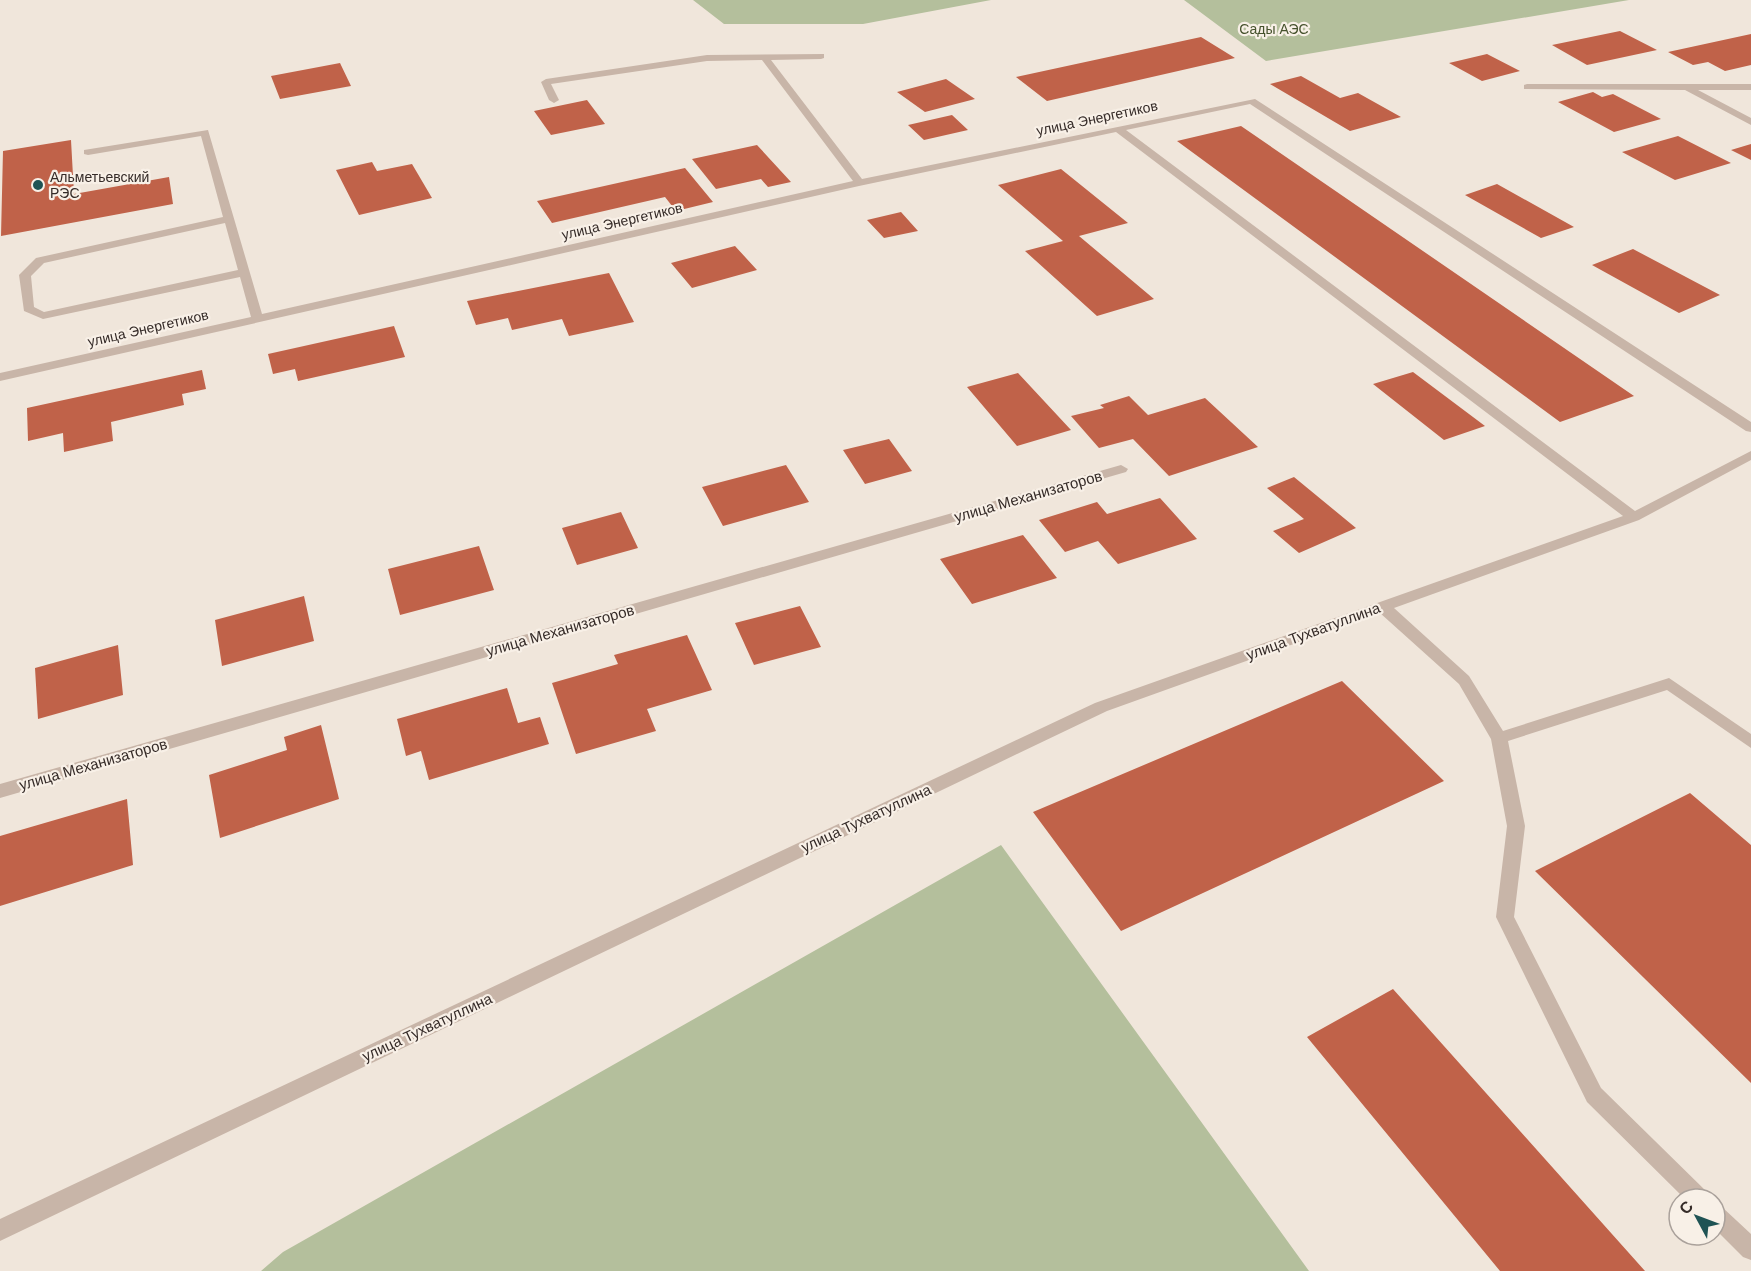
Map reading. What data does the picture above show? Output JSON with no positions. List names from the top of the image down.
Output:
{
  "streets": {
    "street": ["улица Энергетиков", "улица Механизаторов", "улица Тухватуллина"]
  },
  "parks": ["Сады АЭС"],
  "places": ["Альметьевский РЭС"],
  "north": "top left"
}
